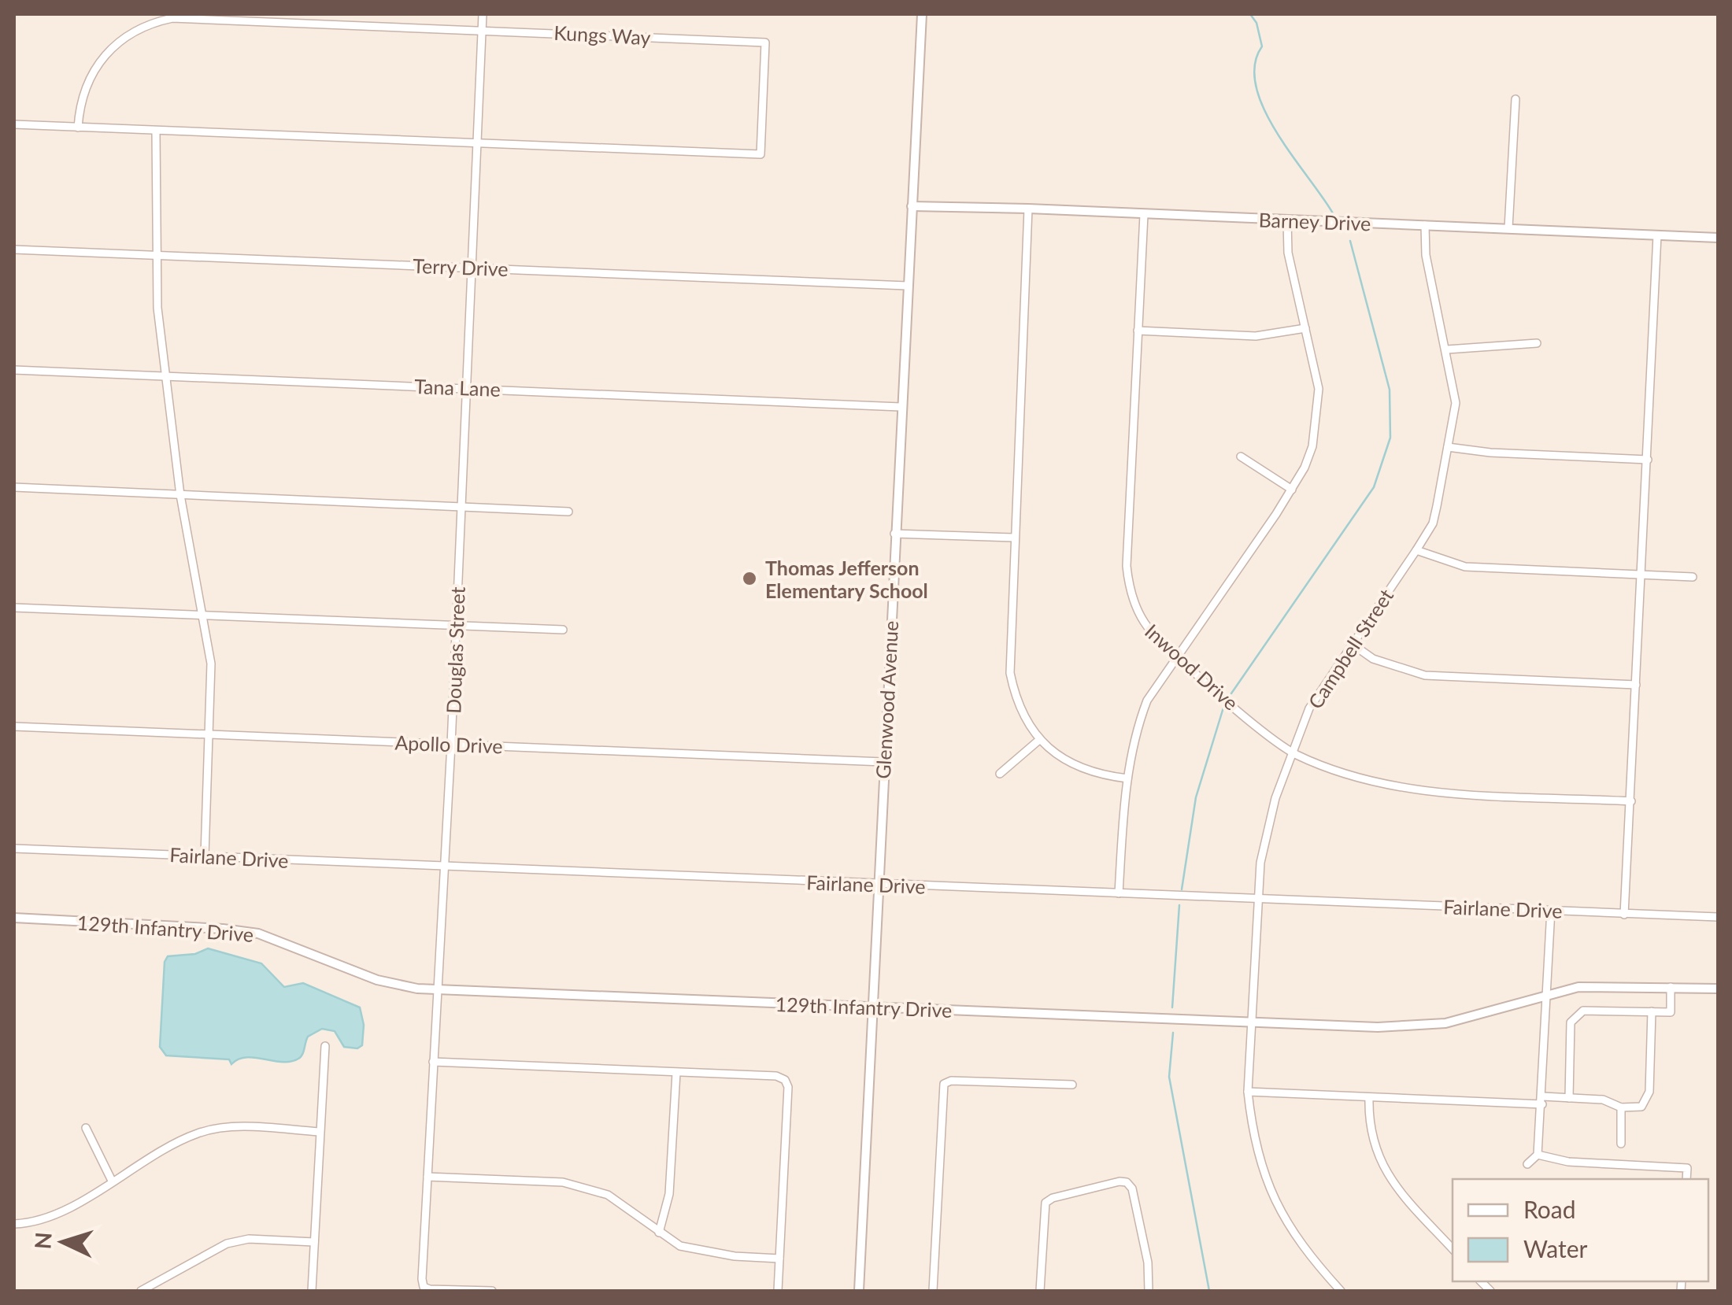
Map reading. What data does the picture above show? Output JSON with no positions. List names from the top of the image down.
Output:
{
  "streets": {
    "street": [
      "Kungs Way",
      "Barney Drive",
      "Terry Drive",
      "Tana Lane",
      "Campbell Street",
      "Douglas Street",
      "Inwood Drive",
      "Glenwood Avenue",
      "Apollo Drive",
      "Fairlane Drive",
      "129th Infantry Drive"
    ]
  },
  "crossings": [
    ["Kungs Way", "Douglas Street"],
    ["Barney Drive", "Campbell Street"],
    ["Barney Drive", "Inwood Drive"],
    ["Barney Drive", "Glenwood Avenue"],
    ["Terry Drive", "Douglas Street"],
    ["Terry Drive", "Glenwood Avenue"],
    ["Tana Lane", "Douglas Street"],
    ["Tana Lane", "Glenwood Avenue"],
    ["Campbell Street", "Inwood Drive"],
    ["Campbell Street", "Fairlane Drive"],
    ["Campbell Street", "129th Infantry Drive"],
    ["Douglas Street", "Apollo Drive"],
    ["Douglas Street", "Fairlane Drive"],
    ["Douglas Street", "129th Infantry Drive"],
    ["Glenwood Avenue", "Apollo Drive"],
    ["Glenwood Avenue", "Fairlane Drive"],
    ["Glenwood Avenue", "129th Infantry Drive"]
  ],
  "places": ["Thomas Jefferson Elementary School"],
  "legend": ["Road", "Water"],
  "north": "left"
}
